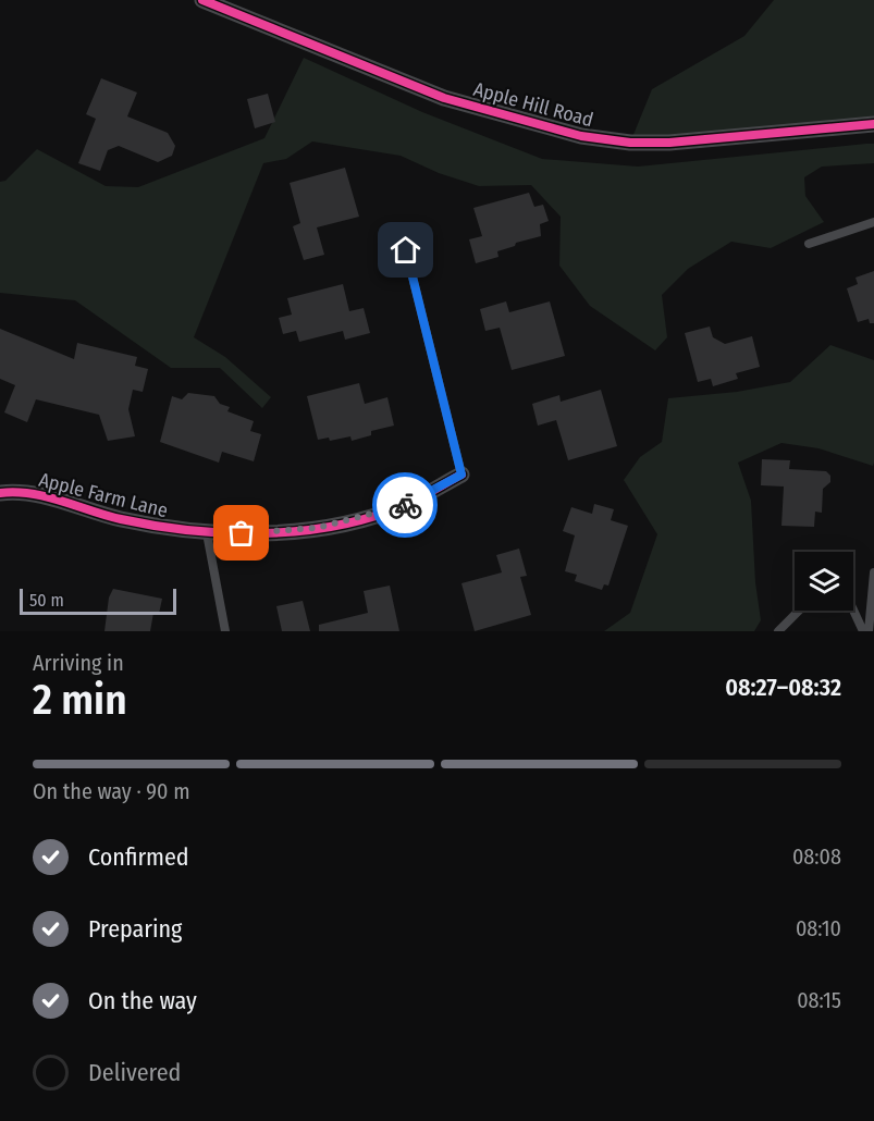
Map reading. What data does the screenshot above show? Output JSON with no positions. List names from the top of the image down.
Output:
{
  "streets": {
    "street": ["Apple Hill Road", "Apple Farm Lane"]
  },
  "scale_bar": "50 m",
  "page": {
    "scale": "50 m",
    "heading": ["2 min", "Arriving in", "08:27–08:32"],
    "bar": "On the way · 90 m",
    "list": [
      ["Confirmed", "08:08"],
      ["Preparing", "08:10"],
      ["On the way", "08:15"],
      "Delivered"
    ]
  }
}
